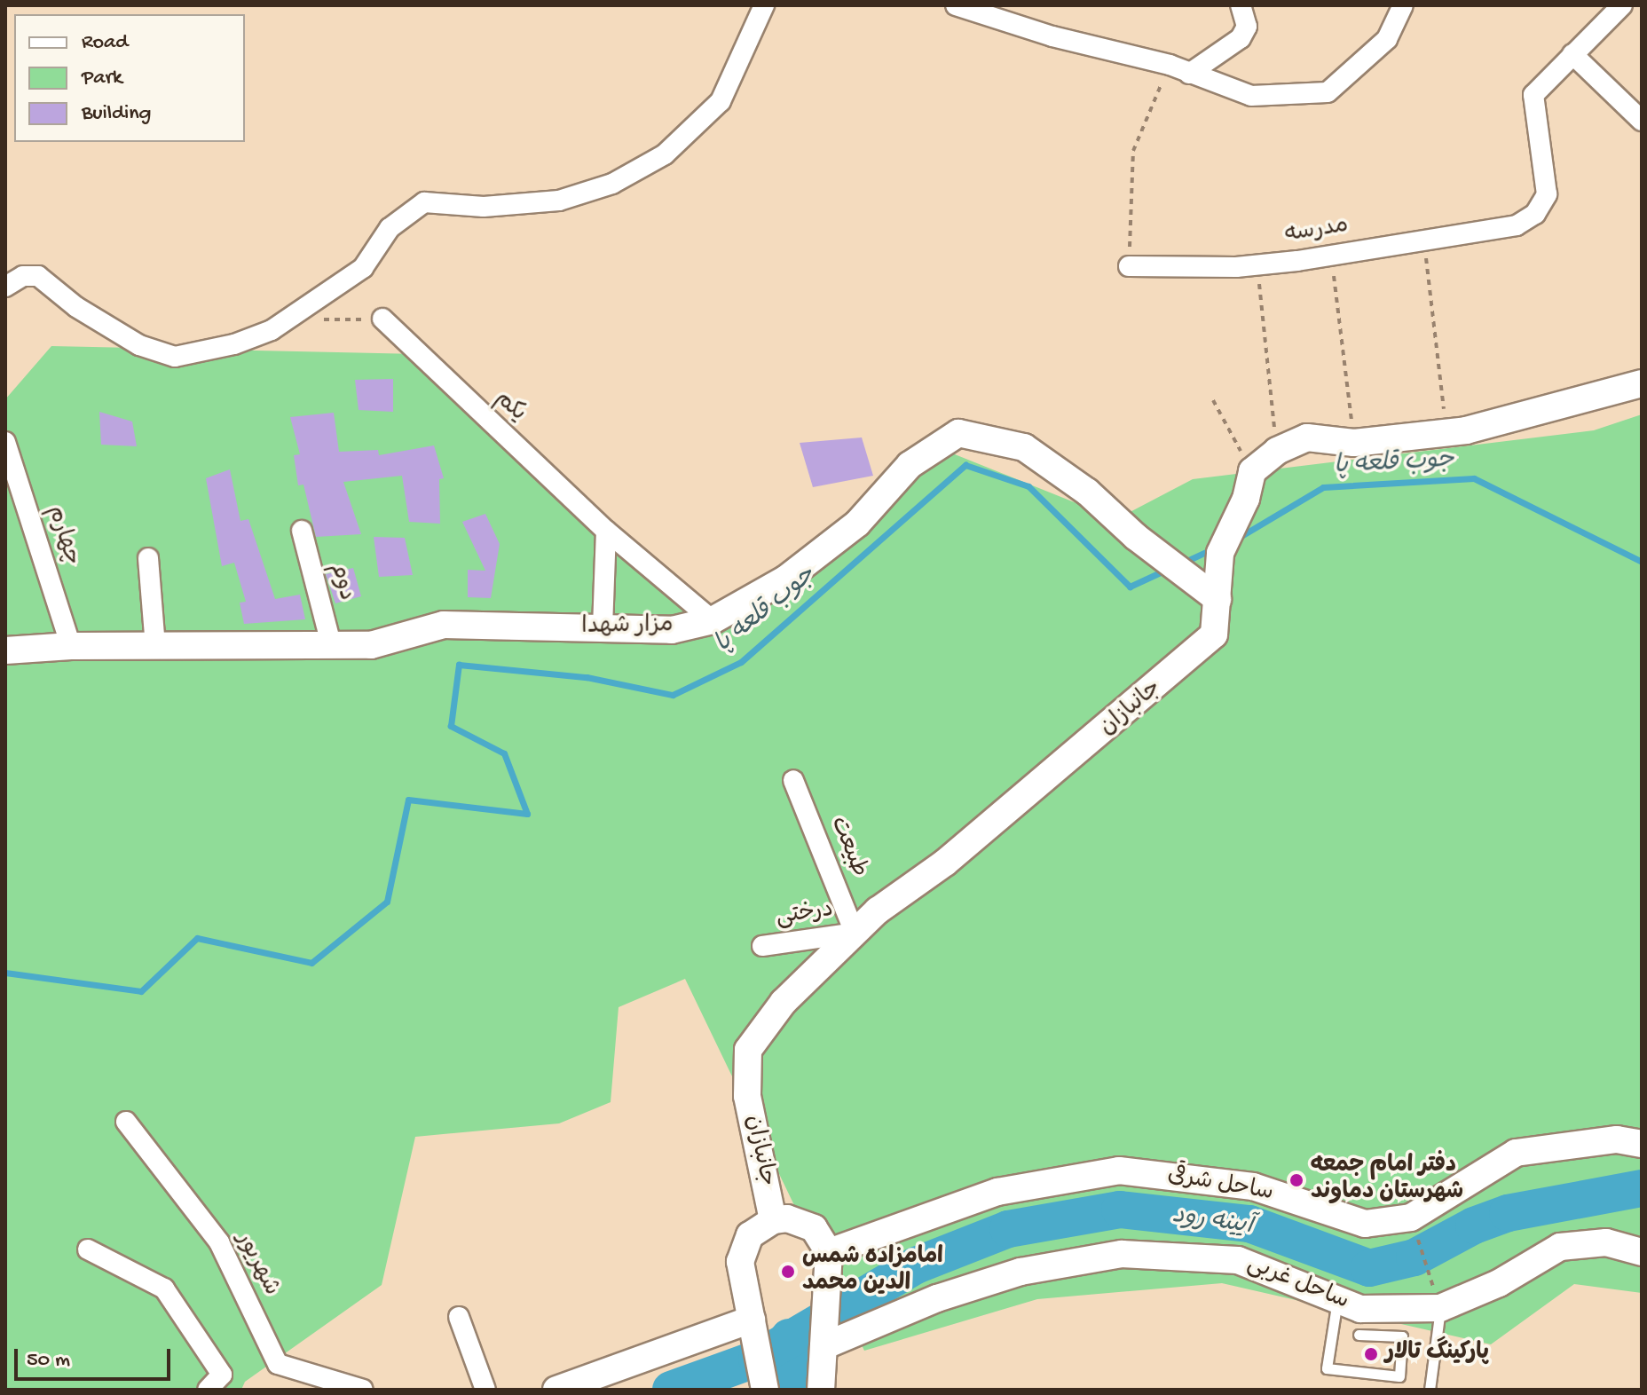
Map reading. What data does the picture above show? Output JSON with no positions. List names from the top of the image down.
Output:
{
  "streets": {
    "street": [
      "مدرسه",
      "یکم",
      "چهارم",
      "دوم",
      "مزار شهدا",
      "جانبازان",
      "طبیعت",
      "درختی",
      "ساحل شرقی",
      "شهریور",
      "ساحل غربی"
    ]
  },
  "crossings": [
    ["یکم", "مزار شهدا"],
    ["چهارم", "مزار شهدا"],
    ["دوم", "مزار شهدا"],
    ["مزار شهدا", "جانبازان"],
    ["جانبازان", "طبیعت"],
    ["جانبازان", "درختی"],
    ["طبیعت", "درختی"]
  ],
  "water": ["جوب قلعه پا", "آیینه رود"],
  "places": ["دفتر امام جمعه شهرستان دماوند", "امامزاده شمس الدین محمد", "پارکینگ تالار"],
  "legend": ["Road", "Park", "Building"],
  "scale_bar": "50 m"
}
